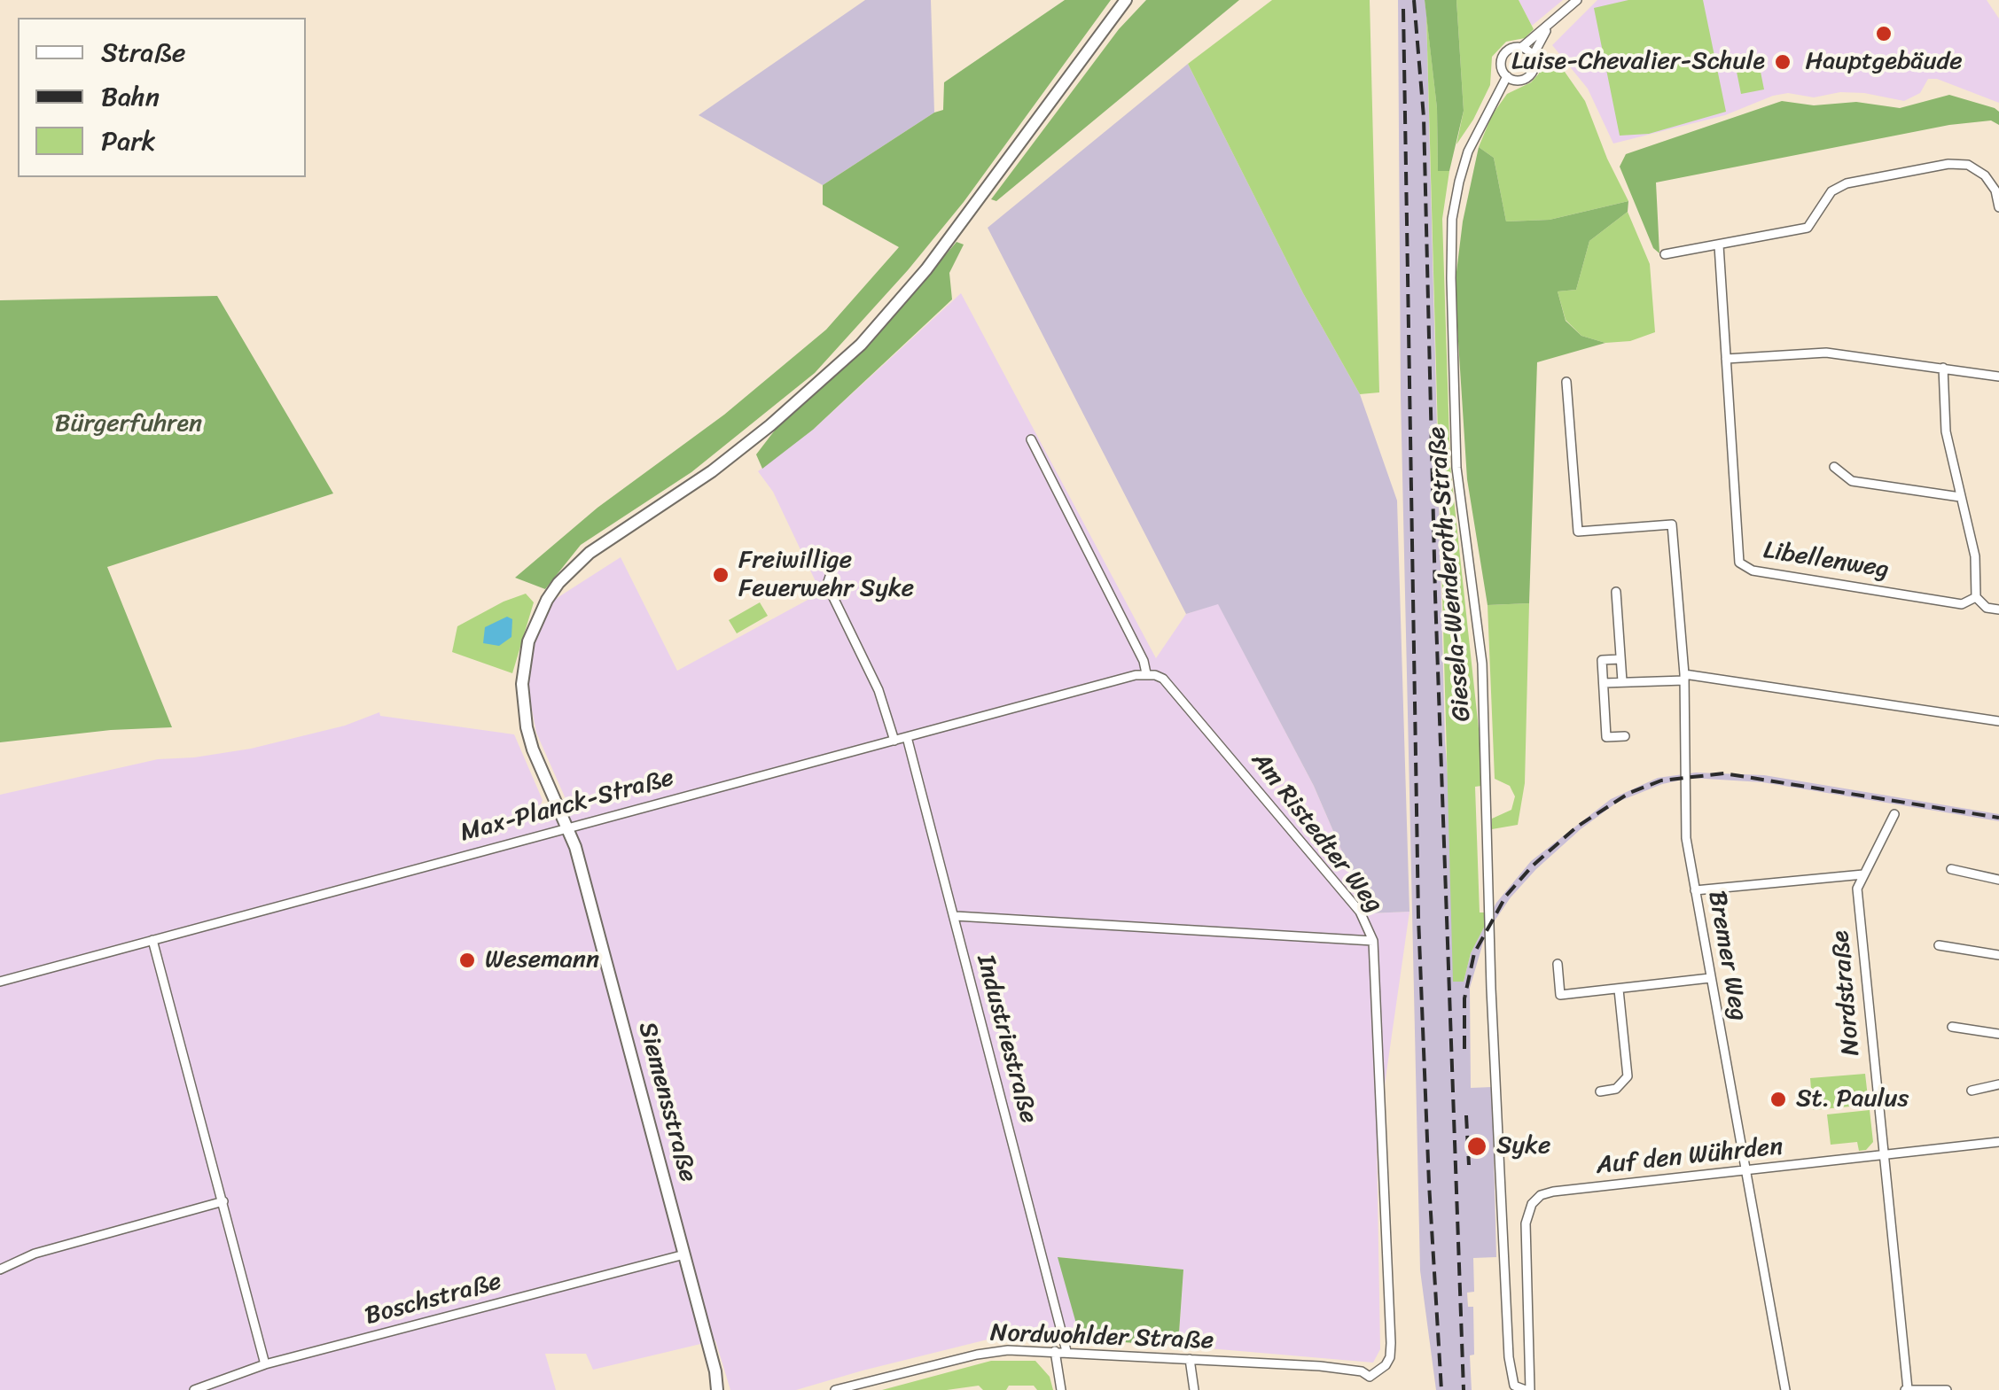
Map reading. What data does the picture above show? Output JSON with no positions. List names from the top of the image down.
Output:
{
  "streets": {
    "main road": ["Siemensstraße"],
    "street": [
      "Libellenweg",
      "Giesela-Wenderoth-Straße",
      "Max-Planck-Straße",
      "Am Ristedter Weg",
      "Bremer Weg",
      "Nordstraße",
      "Industriestraße",
      "Auf den Wührden",
      "Boschstraße",
      "Nordwohlder Straße"
    ]
  },
  "crossings": [
    ["Giesela-Wenderoth-Straße", "Auf den Wührden"],
    ["Max-Planck-Straße", "Am Ristedter Weg"],
    ["Max-Planck-Straße", "Industriestraße"],
    ["Max-Planck-Straße", "Siemensstraße"],
    ["Am Ristedter Weg", "Nordwohlder Straße"],
    ["Bremer Weg", "Auf den Wührden"],
    ["Nordstraße", "Auf den Wührden"],
    ["Industriestraße", "Nordwohlder Straße"],
    ["Siemensstraße", "Boschstraße"]
  ],
  "parks": ["Bürgerfuhren"],
  "places": [
    "Hauptgebäude",
    "Luise-Chevalier-Schule",
    "Freiwillige Feuerwehr Syke",
    "Wesemann",
    "St. Paulus",
    "Syke"
  ],
  "legend": ["Straße", "Bahn", "Park"]
}
